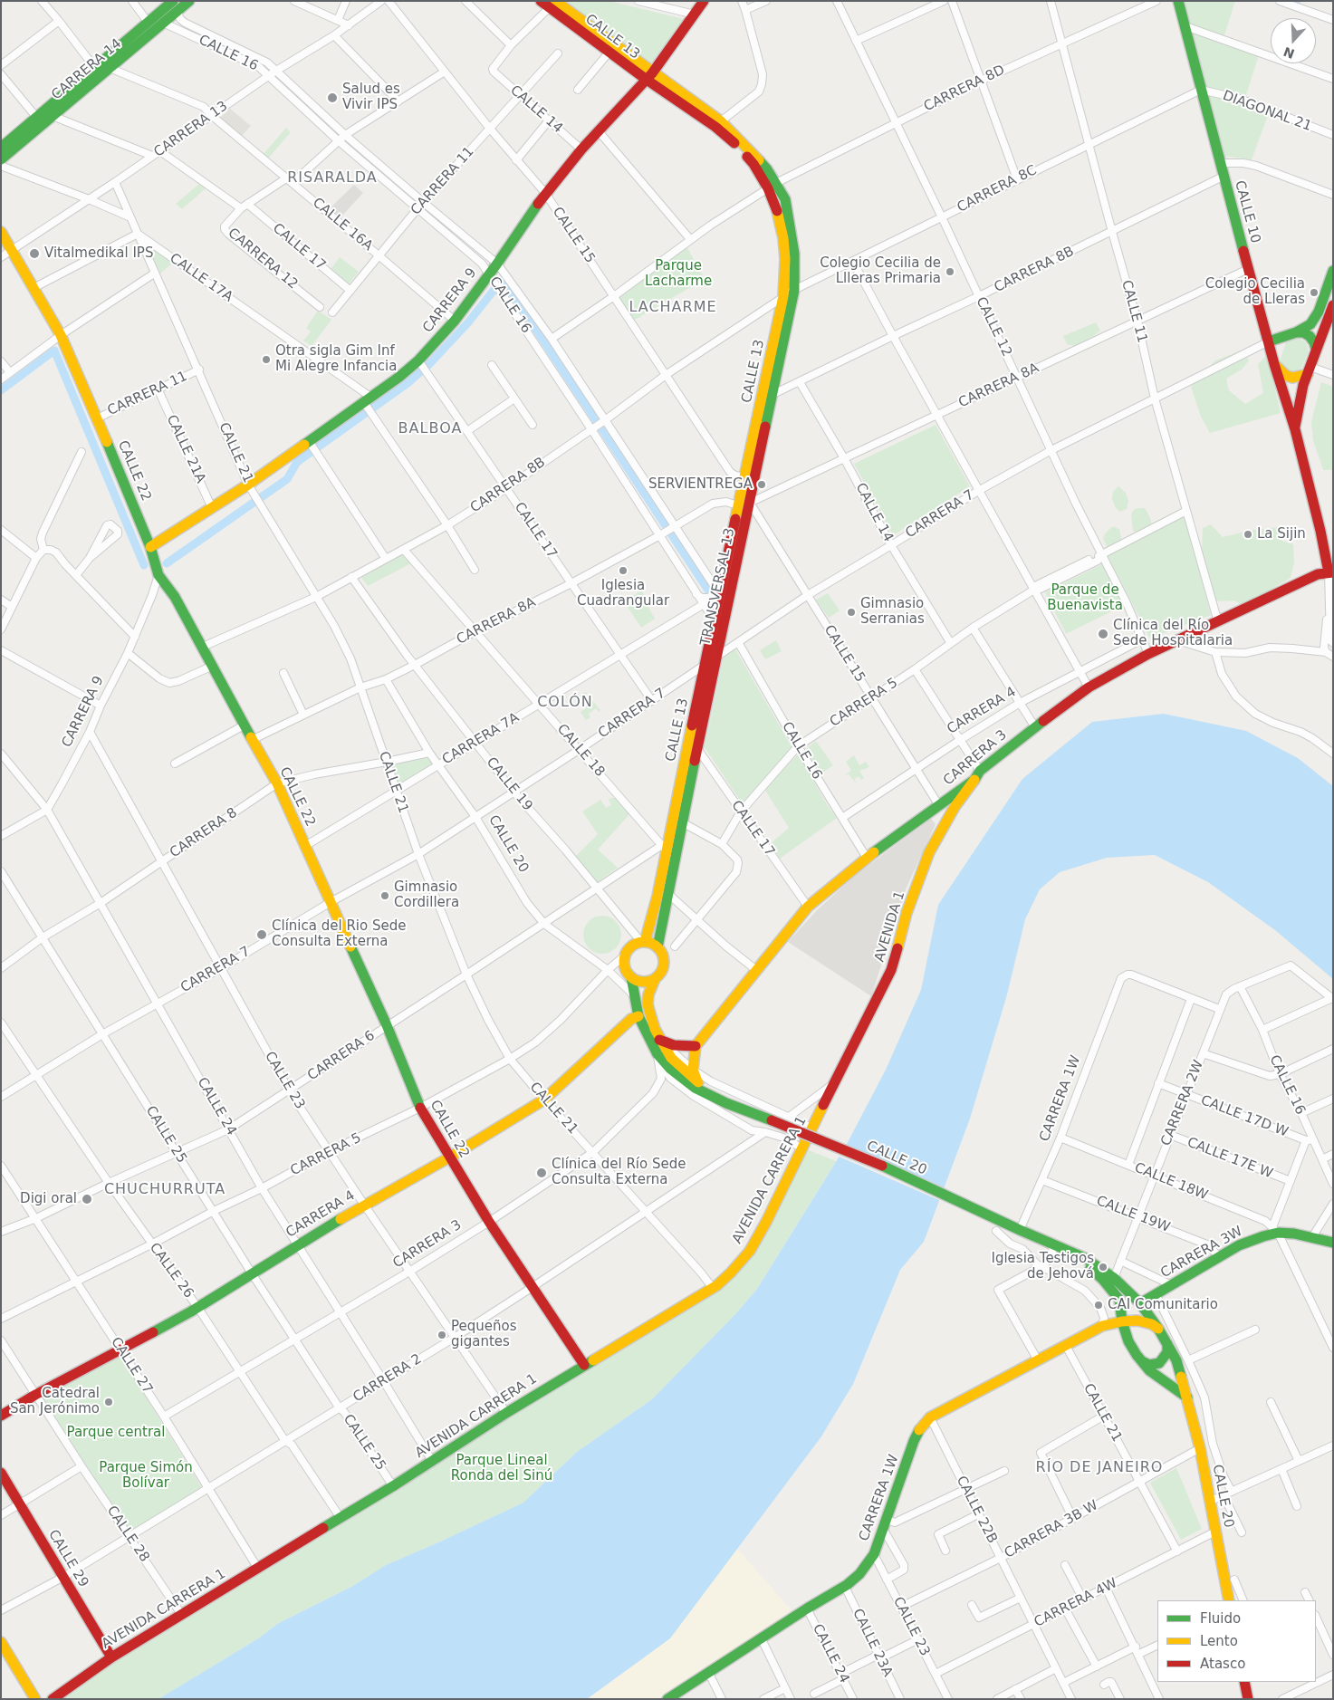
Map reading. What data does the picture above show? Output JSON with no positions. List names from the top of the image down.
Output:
{
  "streets": {
    "street": [
      "CALLE 13",
      "CALLE 16",
      "CARRERA 14",
      "CARRERA 8D",
      "CALLE 14",
      "DIAGONAL 21",
      "CARRERA 13",
      "CARRERA 11",
      "CARRERA 8C",
      "CALLE 10",
      "CALLE 16A",
      "CALLE 15",
      "CALLE 17",
      "CARRERA 12",
      "CARRERA 8B",
      "CALLE 17A",
      "CARRERA 9",
      "CALLE 11",
      "CALLE 12",
      "CARRERA 8A",
      "CALLE 21A",
      "CALLE 21",
      "CALLE 22",
      "CARRERA 7",
      "TRANSVERSAL 13",
      "CARRERA 5",
      "CARRERA 4",
      "CARRERA 7A",
      "CALLE 18",
      "CARRERA 3",
      "CALLE 19",
      "CARRERA 8",
      "CALLE 20",
      "AVENIDA 1",
      "CARRERA 6",
      "CALLE 23",
      "CARRERA 1W",
      "CARRERA 2W",
      "CALLE 24",
      "CALLE 17D W",
      "CALLE 25",
      "CALLE 17E W",
      "AVENIDA CARRERA 1",
      "CALLE 18W",
      "CALLE 19W",
      "CARRERA 3W",
      "CALLE 26",
      "CALLE 27",
      "CARRERA 2",
      "CALLE 22B",
      "CARRERA 3B W",
      "CALLE 28",
      "CALLE 29",
      "CARRERA 4W",
      "CALLE 23A"
    ]
  },
  "crossings": [
    ["CALLE 13", "CALLE 16"],
    ["CALLE 13", "CARRERA 8D"],
    ["CALLE 13", "CALLE 15"],
    ["CALLE 13", "CARRERA 8B"],
    ["CALLE 13", "CARRERA 9"],
    ["CALLE 13", "CARRERA 8A"],
    ["CALLE 13", "CARRERA 7"],
    ["CALLE 13", "TRANSVERSAL 13"],
    ["CALLE 13", "CALLE 18"],
    ["CALLE 13", "CARRERA 6"],
    ["CALLE 16", "CARRERA 14"],
    ["CALLE 16", "CARRERA 8D"],
    ["CALLE 16", "CARRERA 13"],
    ["CALLE 16", "CARRERA 11"],
    ["CALLE 16", "CARRERA 12"],
    ["CALLE 16", "CARRERA 8B"],
    ["CALLE 16", "CARRERA 9"],
    ["CALLE 16", "CARRERA 8A"],
    ["CALLE 16", "CARRERA 7"],
    ["CALLE 16", "CARRERA 5"],
    ["CALLE 16", "CARRERA 4"],
    ["CALLE 16", "CARRERA 7A"],
    ["CALLE 16", "CARRERA 3"],
    ["CALLE 16", "CARRERA 2W"],
    ["CARRERA 14", "CALLE 16A"],
    ["CARRERA 8D", "CALLE 15"],
    ["CARRERA 8D", "CALLE 11"],
    ["CARRERA 8D", "CALLE 12"],
    ["CALLE 14", "CARRERA 11"],
    ["CALLE 14", "CARRERA 8B"],
    ["CALLE 14", "CARRERA 9"],
    ["CALLE 14", "CARRERA 8A"],
    ["CALLE 14", "CARRERA 7"],
    ["CALLE 14", "CARRERA 5"],
    ["DIAGONAL 21", "CARRERA 8C"],
    ["DIAGONAL 21", "CALLE 10"],
    ["CARRERA 13", "CALLE 16A"],
    ["CARRERA 13", "CALLE 22"],
    ["CARRERA 11", "CALLE 16A"],
    ["CARRERA 11", "CALLE 15"],
    ["CARRERA 11", "CALLE 17"],
    ["CARRERA 11", "CALLE 21A"],
    ["CARRERA 11", "CALLE 21"],
    ["CARRERA 11", "CALLE 22"],
    ["CARRERA 8C", "CALLE 10"],
    ["CARRERA 8C", "CARRERA 8B"],
    ["CARRERA 8C", "CALLE 11"],
    ["CARRERA 8C", "CALLE 12"],
    ["CARRERA 8C", "TRANSVERSAL 13"],
    ["CALLE 10", "CARRERA 8B"],
    ["CALLE 10", "CARRERA 8A"],
    ["CALLE 10", "CARRERA 7"],
    ["CALLE 10", "CARRERA 3"],
    ["CALLE 16A", "CARRERA 12"],
    ["CALLE 16A", "CARRERA 9"],
    ["CALLE 15", "CARRERA 12"],
    ["CALLE 15", "CARRERA 8B"],
    ["CALLE 15", "CARRERA 9"],
    ["CALLE 15", "CARRERA 8A"],
    ["CALLE 15", "CARRERA 7"],
    ["CALLE 15", "TRANSVERSAL 13"],
    ["CALLE 15", "CARRERA 5"],
    ["CALLE 15", "CARRERA 4"],
    ["CALLE 15", "CARRERA 3"],
    ["CALLE 17", "CARRERA 12"],
    ["CALLE 17", "CARRERA 8B"],
    ["CALLE 17", "CARRERA 9"],
    ["CALLE 17", "CARRERA 8A"],
    ["CALLE 17", "CARRERA 7"],
    ["CALLE 17", "TRANSVERSAL 13"],
    ["CALLE 17", "CARRERA 5"],
    ["CALLE 17", "CARRERA 7A"],
    ["CALLE 17", "CARRERA 3"],
    ["CARRERA 8B", "CALLE 17A"],
    ["CARRERA 8B", "CALLE 11"],
    ["CARRERA 8B", "CALLE 12"],
    ["CARRERA 8B", "CALLE 21"],
    ["CARRERA 8B", "CALLE 22"],
    ["CARRERA 8B", "TRANSVERSAL 13"],
    ["CARRERA 8B", "CALLE 18"],
    ["CARRERA 8B", "CALLE 19"],
    ["CALLE 17A", "CARRERA 9"],
    ["CALLE 17A", "CALLE 21"],
    ["CARRERA 9", "CALLE 21A"],
    ["CARRERA 9", "CALLE 21"],
    ["CARRERA 9", "CALLE 22"],
    ["CARRERA 9", "CALLE 23"],
    ["CARRERA 9", "CALLE 24"],
    ["CALLE 11", "CARRERA 8A"],
    ["CALLE 11", "CARRERA 7"],
    ["CALLE 11", "CARRERA 5"],
    ["CALLE 11", "CARRERA 3"],
    ["CALLE 12", "CARRERA 8A"],
    ["CALLE 12", "CARRERA 7"],
    ["CALLE 12", "CARRERA 5"],
    ["CALLE 12", "CARRERA 4"],
    ["CALLE 12", "CARRERA 3"],
    ["CARRERA 8A", "CALLE 21"],
    ["CARRERA 8A", "CALLE 22"],
    ["CARRERA 8A", "TRANSVERSAL 13"],
    ["CARRERA 8A", "CALLE 18"],
    ["CARRERA 8A", "CALLE 19"],
    ["CARRERA 8A", "CALLE 20"],
    ["CALLE 21", "CARRERA 7"],
    ["CALLE 21", "CARRERA 5"],
    ["CALLE 21", "CARRERA 4"],
    ["CALLE 21", "CARRERA 7A"],
    ["CALLE 21", "CARRERA 3"],
    ["CALLE 21", "CARRERA 8"],
    ["CALLE 21", "CARRERA 6"],
    ["CALLE 21", "CARRERA 1W"],
    ["CALLE 21", "AVENIDA CARRERA 1"],
    ["CALLE 21", "CARRERA 2"],
    ["CALLE 21", "CARRERA 3B W"],
    ["CALLE 21", "CARRERA 4W"],
    ["CALLE 22", "CARRERA 7"],
    ["CALLE 22", "CARRERA 5"],
    ["CALLE 22", "CARRERA 4"],
    ["CALLE 22", "CARRERA 7A"],
    ["CALLE 22", "CARRERA 3"],
    ["CALLE 22", "CARRERA 8"],
    ["CALLE 22", "CARRERA 6"],
    ["CALLE 22", "AVENIDA CARRERA 1"],
    ["CALLE 22", "CARRERA 2"],
    ["CARRERA 7", "TRANSVERSAL 13"],
    ["CARRERA 7", "CALLE 18"],
    ["CARRERA 7", "CALLE 19"],
    ["CARRERA 7", "CALLE 20"],
    ["CARRERA 7", "CALLE 23"],
    ["CARRERA 7", "CALLE 24"],
    ["CARRERA 7", "CALLE 25"],
    ["CARRERA 7", "CALLE 26"],
    ["TRANSVERSAL 13", "CARRERA 5"],
    ["TRANSVERSAL 13", "CALLE 19"],
    ["CARRERA 5", "CALLE 19"],
    ["CARRERA 5", "CALLE 20"],
    ["CARRERA 5", "CALLE 23"],
    ["CARRERA 5", "CALLE 24"],
    ["CARRERA 5", "CALLE 25"],
    ["CARRERA 5", "CALLE 26"],
    ["CARRERA 5", "CALLE 27"],
    ["CARRERA 4", "CALLE 23"],
    ["CARRERA 4", "CALLE 24"],
    ["CARRERA 4", "CALLE 25"],
    ["CARRERA 4", "CALLE 26"],
    ["CARRERA 4", "CALLE 27"],
    ["CARRERA 4", "CALLE 28"],
    ["CARRERA 7A", "CALLE 18"],
    ["CARRERA 7A", "CALLE 19"],
    ["CARRERA 7A", "CALLE 20"],
    ["CALLE 18", "CARRERA 6"],
    ["CARRERA 3", "AVENIDA 1"],
    ["CARRERA 3", "CALLE 23"],
    ["CARRERA 3", "CALLE 24"],
    ["CARRERA 3", "CALLE 25"],
    ["CARRERA 3", "CALLE 26"],
    ["CARRERA 3", "CALLE 27"],
    ["CALLE 19", "CARRERA 6"],
    ["CARRERA 8", "CALLE 20"],
    ["CARRERA 8", "CALLE 23"],
    ["CARRERA 8", "CALLE 24"],
    ["CARRERA 8", "CALLE 25"],
    ["CALLE 20", "CARRERA 6"],
    ["CALLE 20", "CARRERA 1W"],
    ["CALLE 20", "CARRERA 2W"],
    ["CALLE 20", "CARRERA 3W"],
    ["CALLE 20", "CARRERA 3B W"],
    ["CALLE 20", "CARRERA 4W"],
    ["AVENIDA 1", "AVENIDA CARRERA 1"],
    ["CARRERA 6", "CALLE 23"],
    ["CARRERA 6", "CALLE 24"],
    ["CARRERA 6", "CALLE 25"],
    ["CARRERA 6", "CALLE 26"],
    ["CARRERA 6", "CALLE 27"],
    ["CALLE 23", "CARRERA 1W"],
    ["CALLE 23", "AVENIDA CARRERA 1"],
    ["CALLE 23", "CARRERA 2"],
    ["CALLE 23", "CARRERA 3B W"],
    ["CALLE 23", "CARRERA 4W"],
    ["CARRERA 1W", "CALLE 24"],
    ["CARRERA 1W", "CALLE 18W"],
    ["CARRERA 1W", "CALLE 19W"],
    ["CARRERA 1W", "CALLE 22B"],
    ["CARRERA 1W", "CALLE 23A"],
    ["CARRERA 2W", "CALLE 17D W"],
    ["CARRERA 2W", "CALLE 17E W"],
    ["CARRERA 2W", "CALLE 18W"],
    ["CARRERA 2W", "CALLE 19W"],
    ["CALLE 24", "AVENIDA CARRERA 1"],
    ["CALLE 24", "CARRERA 2"],
    ["CALLE 25", "AVENIDA CARRERA 1"],
    ["CALLE 25", "CARRERA 2"],
    ["AVENIDA CARRERA 1", "CALLE 26"],
    ["AVENIDA CARRERA 1", "CALLE 27"],
    ["AVENIDA CARRERA 1", "CALLE 28"],
    ["AVENIDA CARRERA 1", "CALLE 29"],
    ["CALLE 18W", "CARRERA 3W"],
    ["CALLE 19W", "CARRERA 3W"],
    ["CALLE 26", "CARRERA 2"],
    ["CALLE 27", "CARRERA 2"],
    ["CARRERA 2", "CALLE 28"],
    ["CARRERA 2", "CALLE 29"],
    ["CALLE 22B", "CARRERA 3B W"],
    ["CALLE 22B", "CARRERA 4W"]
  ],
  "districts": [
    "RISARALDA",
    "LACHARME",
    "BALBOA",
    "COLÓN",
    "CHUCHURRUTA",
    "RÍO DE JANEIRO"
  ],
  "parks": [
    "Parque Lacharme",
    "Parque de Buenavista",
    "Parque central",
    "Parque Lineal Ronda del Sinú",
    "Parque Simón Bolívar"
  ],
  "places": [
    "Salud es Vivir IPS",
    "Vitalmedikal IPS",
    "Colegio Cecilia de Llleras Primaria",
    "Colegio Cecilia de Lleras",
    "Otra sigla Gim Inf Mi Alegre Infancia",
    "SERVIENTREGA",
    "La Sijin",
    "Iglesia Cuadrangular",
    "Gimnasio Serranias",
    "Clínica del Río Sede Hospitalaria",
    "Gimnasio Cordillera",
    "Clínica del Rio Sede Consulta Externa",
    "Clínica del Río Sede Consulta Externa",
    "Digi oral",
    "Iglesia Testigos de Jehová",
    "CAI Comunitario",
    "Pequeños gigantes",
    "Catedral San Jerónimo"
  ],
  "legend": ["Fluido", "Lento", "Atasco"],
  "north": "bottom"
}
